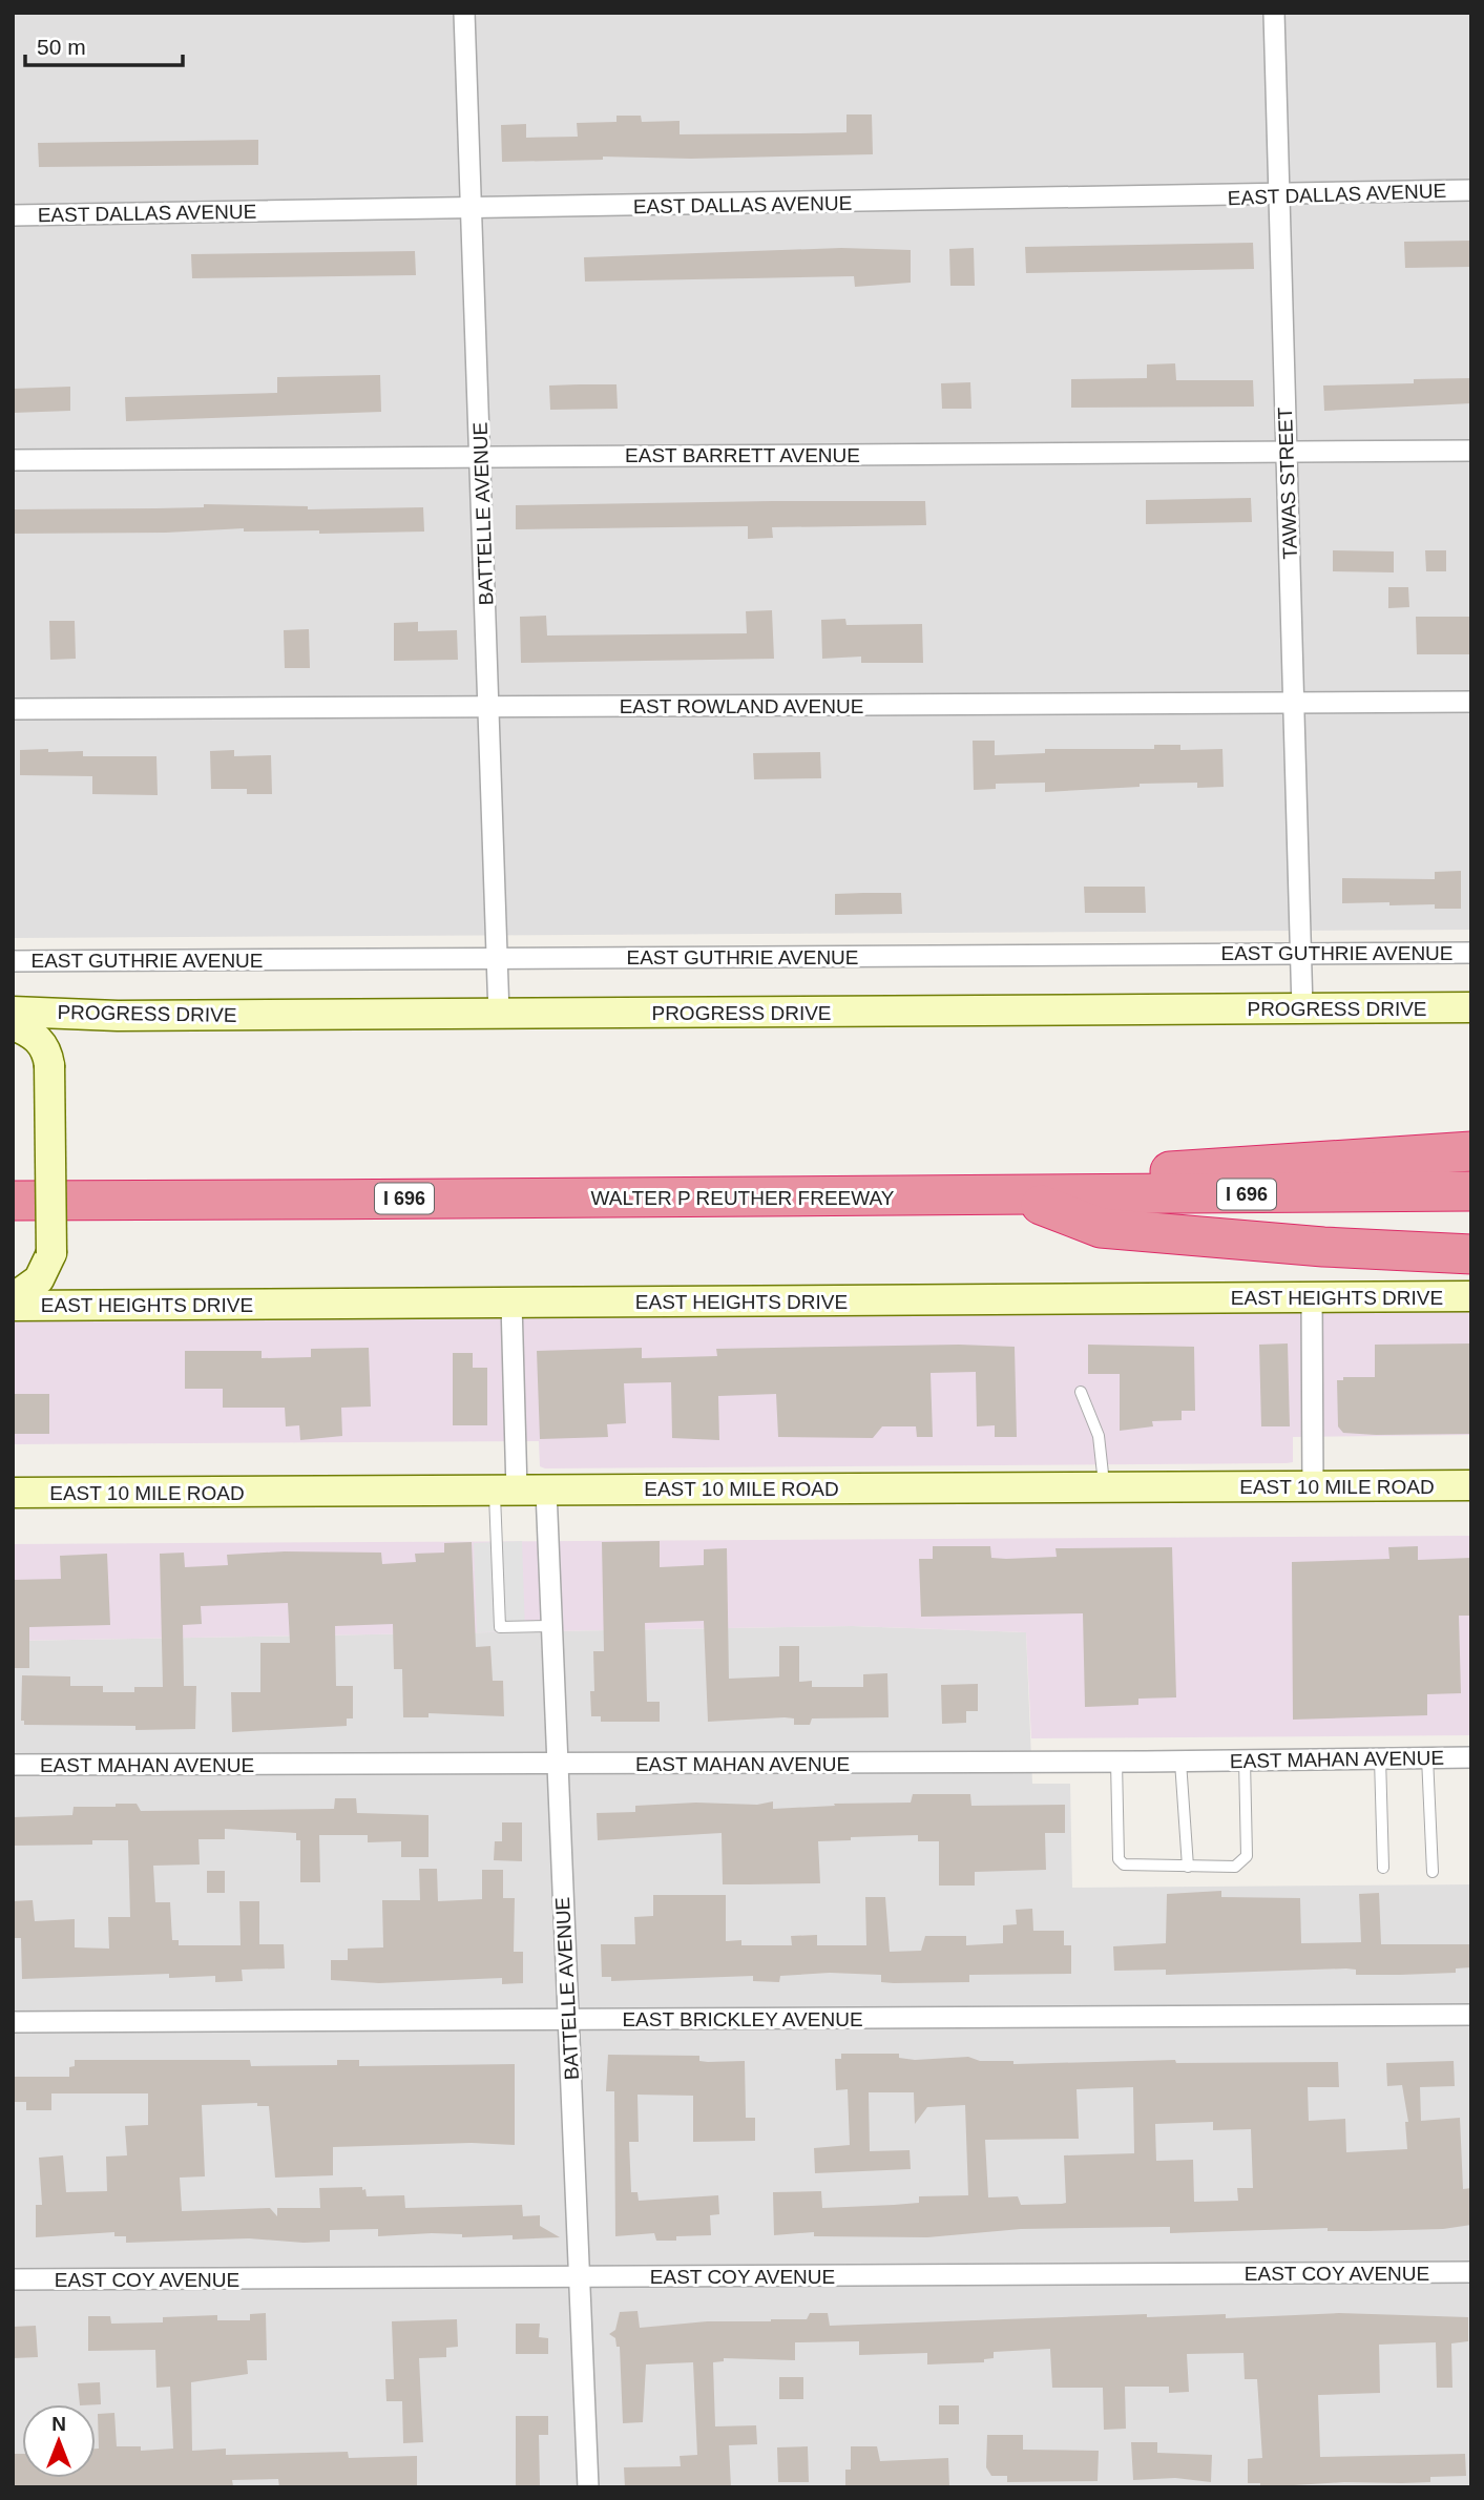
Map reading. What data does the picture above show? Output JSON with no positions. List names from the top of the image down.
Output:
{
  "streets": {
    "highway": ["I 696", "WALTER P REUTHER FREEWAY"],
    "main road": ["PROGRESS DRIVE", "EAST HEIGHTS DRIVE", "EAST 10 MILE ROAD"],
    "street": [
      "EAST DALLAS AVENUE",
      "EAST BARRETT AVENUE",
      "TAWAS STREET",
      "BATTELLE AVENUE",
      "EAST ROWLAND AVENUE",
      "EAST GUTHRIE AVENUE",
      "EAST MAHAN AVENUE",
      "EAST BRICKLEY AVENUE",
      "EAST COY AVENUE"
    ]
  },
  "crossings": [
    ["EAST DALLAS AVENUE", "TAWAS STREET"],
    ["EAST DALLAS AVENUE", "BATTELLE AVENUE"],
    ["EAST BARRETT AVENUE", "TAWAS STREET"],
    ["EAST BARRETT AVENUE", "BATTELLE AVENUE"],
    ["TAWAS STREET", "EAST ROWLAND AVENUE"],
    ["TAWAS STREET", "EAST GUTHRIE AVENUE"],
    ["TAWAS STREET", "PROGRESS DRIVE"],
    ["BATTELLE AVENUE", "EAST ROWLAND AVENUE"],
    ["BATTELLE AVENUE", "EAST GUTHRIE AVENUE"],
    ["BATTELLE AVENUE", "PROGRESS DRIVE"],
    ["BATTELLE AVENUE", "EAST 10 MILE ROAD"],
    ["BATTELLE AVENUE", "EAST MAHAN AVENUE"],
    ["BATTELLE AVENUE", "EAST BRICKLEY AVENUE"],
    ["BATTELLE AVENUE", "EAST COY AVENUE"]
  ],
  "scale_bar": "50 m",
  "north": "top"
}
